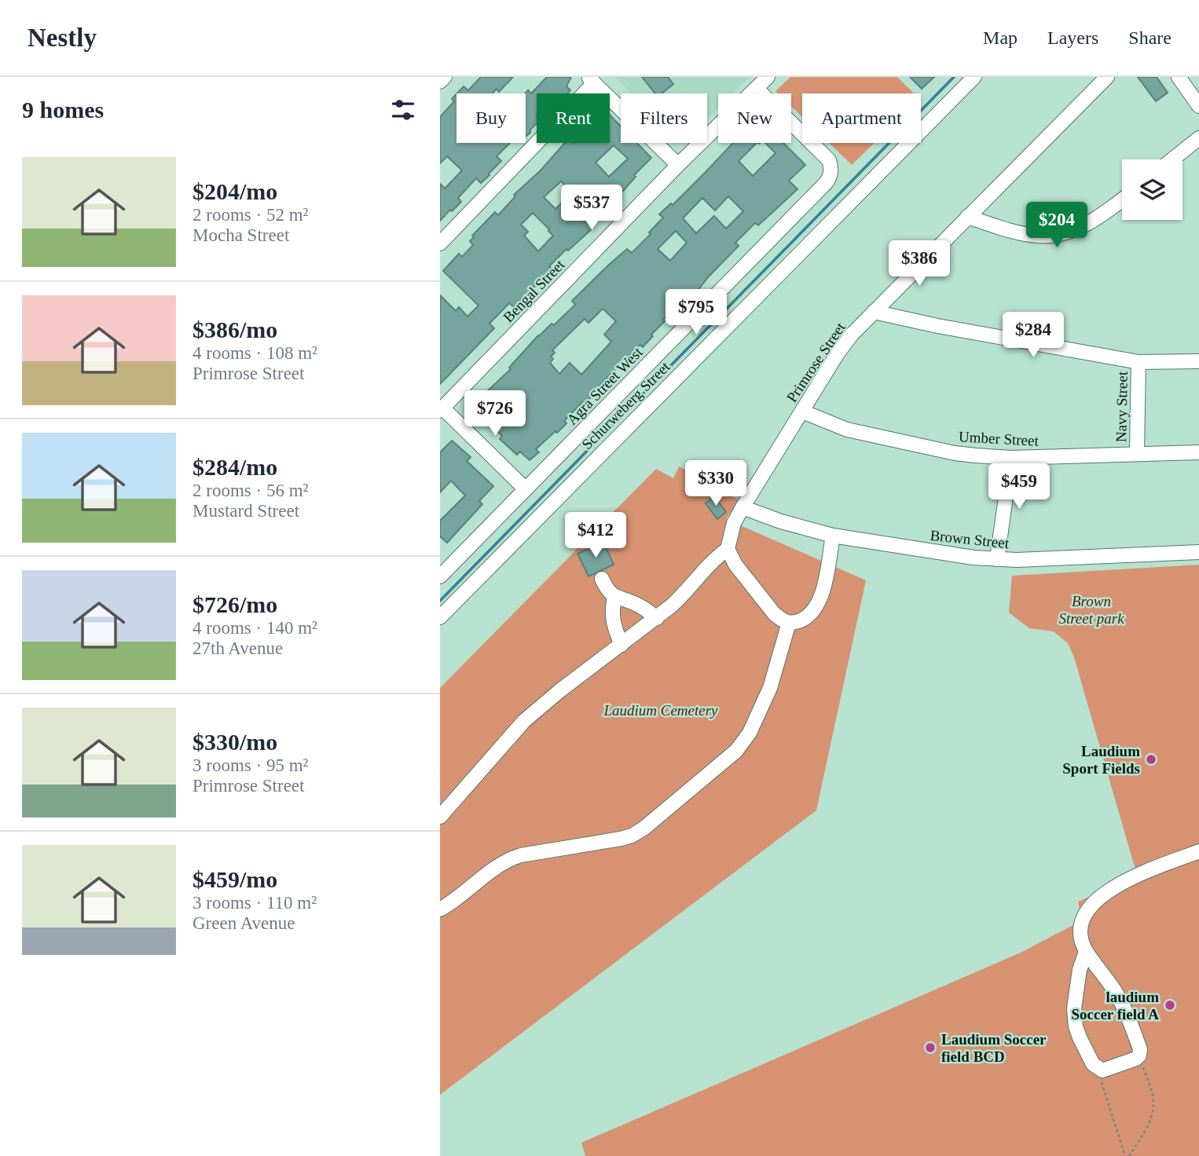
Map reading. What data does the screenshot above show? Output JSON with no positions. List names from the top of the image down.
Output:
{
  "streets": {
    "street": [
      "Bengal Street",
      "Primrose Street",
      "Agra Street West",
      "Schurweberg Street",
      "Navy Street",
      "Umber Street",
      "Brown Street"
    ]
  },
  "crossings": [
    ["Bengal Street", "Agra Street West"],
    ["Primrose Street", "Umber Street"],
    ["Primrose Street", "Brown Street"],
    ["Navy Street", "Umber Street"]
  ],
  "parks": ["Brown Street park", "Laudium Cemetery"],
  "places": ["Laudium Sport Fields", "laudium Soccer field A", "Laudium Soccer field BCD"],
  "page": {
    "header": "Nestly",
    "nav": ["Map", "Layers", "Share"],
    "heading": "9 homes",
    "chip": [
      "Buy",
      "Rent",
      "Filters",
      "New",
      "Apartment"
    ],
    "list": [
      {
        "name": "$204/mo",
        "note": "2 rooms · 52 m² · Mocha Street"
      },
      {
        "name": "$386/mo",
        "note": "4 rooms · 108 m² · Primrose Street"
      },
      {
        "name": "$284/mo",
        "note": "2 rooms · 56 m² · Mustard Street"
      },
      {
        "name": "$726/mo",
        "note": "4 rooms · 140 m² · 27th Avenue"
      },
      {
        "name": "$330/mo",
        "note": "3 rooms · 95 m² · Primrose Street"
      },
      {
        "name": "$459/mo",
        "note": "3 rooms · 110 m² · Green Avenue"
      }
    ],
    "price": [
      "$537",
      "$204",
      "$386",
      "$795",
      "$284",
      "$726",
      "$330",
      "$459",
      "$412"
    ]
  }
}
